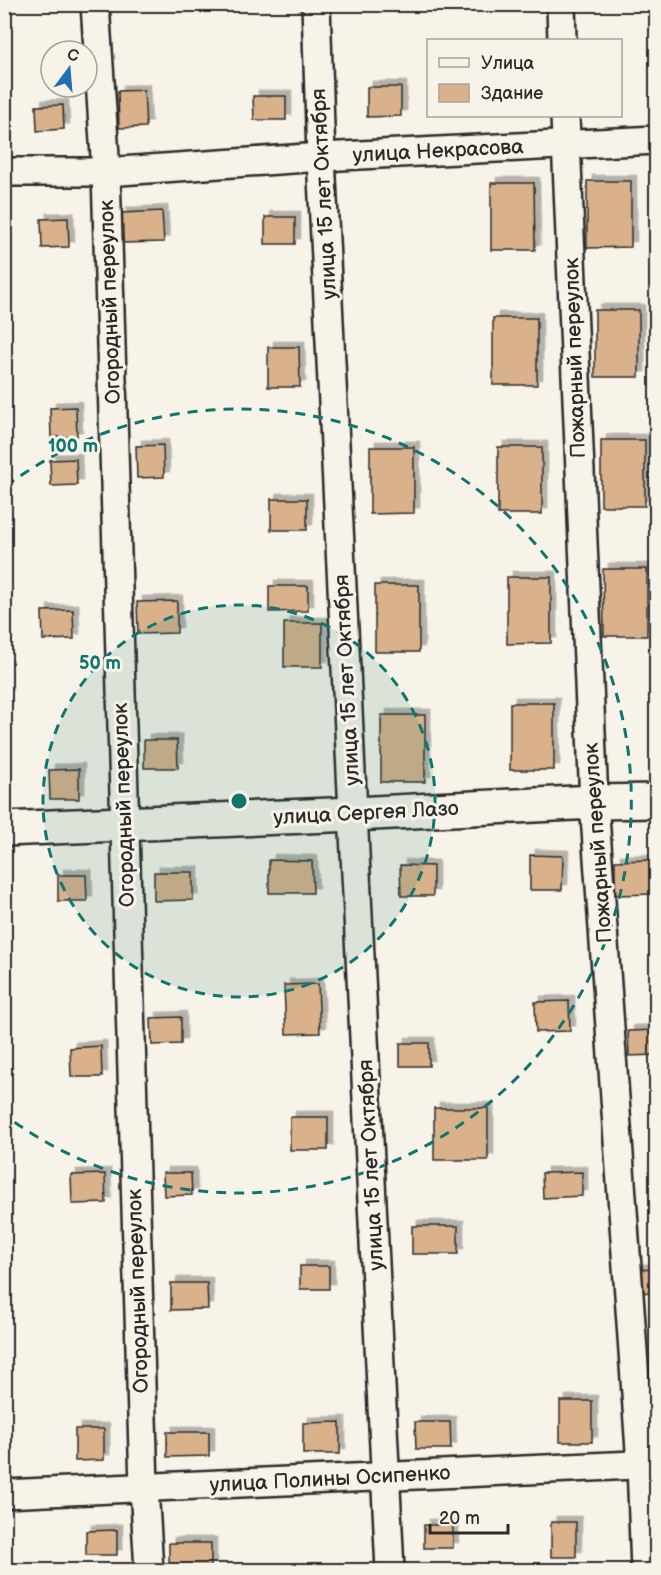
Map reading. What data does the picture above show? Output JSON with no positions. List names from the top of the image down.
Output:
{
  "streets": {
    "main road": ["улица Сергея Лазо"],
    "street": [
      "улица Некрасова",
      "улица 15 лет Октября",
      "Огородный переулок",
      "Пожарный переулок",
      "улица Полины Осипенко"
    ]
  },
  "crossings": [
    ["улица Некрасова", "улица 15 лет Октября"],
    ["улица Некрасова", "Огородный переулок"],
    ["улица Некрасова", "Пожарный переулок"],
    ["улица 15 лет Октября", "улица Сергея Лазо"],
    ["улица 15 лет Октября", "улица Полины Осипенко"],
    ["Огородный переулок", "улица Сергея Лазо"],
    ["Огородный переулок", "улица Полины Осипенко"],
    ["Пожарный переулок", "улица Сергея Лазо"],
    ["Пожарный переулок", "улица Полины Осипенко"]
  ],
  "legend": ["Улица", "Здание"],
  "scale_bar": "20 m",
  "north": "top",
  "rings": ["100 m", "50 m"]
}
